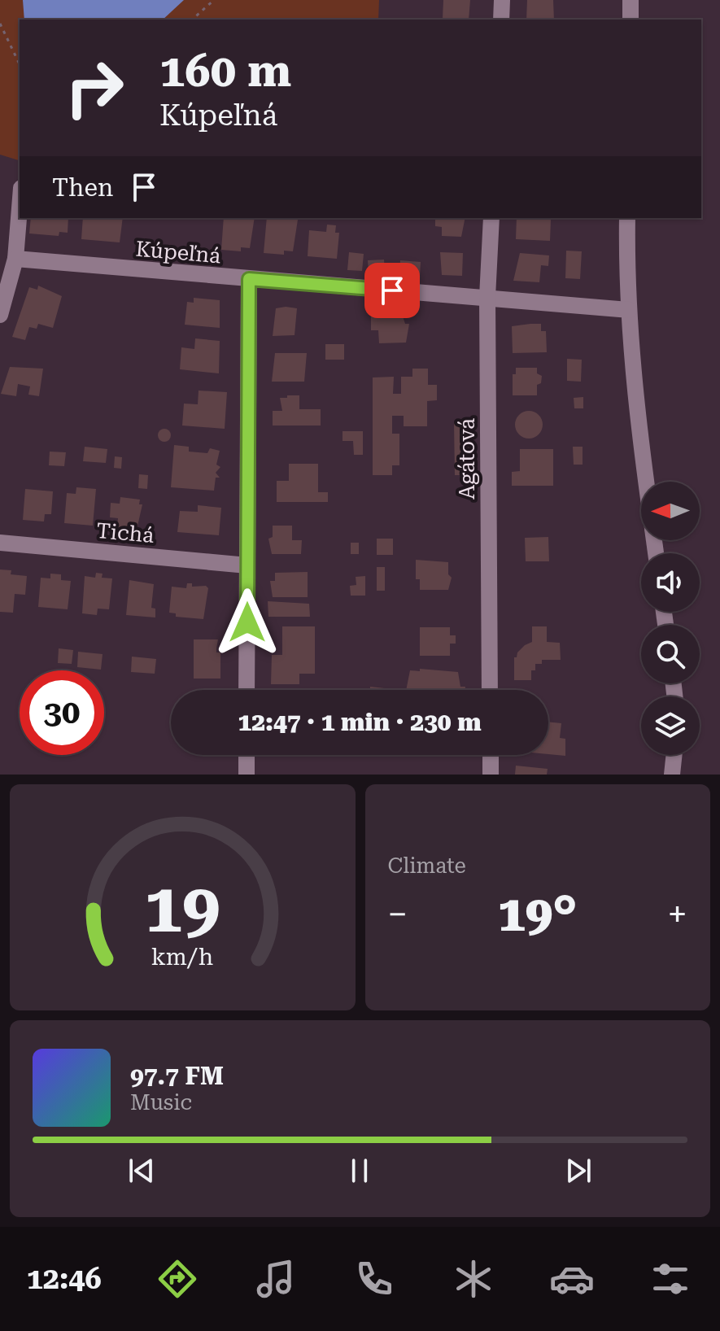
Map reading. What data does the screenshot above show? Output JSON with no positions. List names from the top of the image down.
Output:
{
  "streets": {
    "street": ["Kúpeľná", "Agátová", "Tichá"]
  },
  "crossings": [
    ["Kúpeľná", "Agátová"]
  ],
  "north": "left",
  "page": {
    "turn": ["160 m", "Kúpeľná"],
    "then": "Then",
    "limit": "30",
    "trip": "12:47 · 1 min · 230 m",
    "tile": "Climate",
    "heat": ["−", "19°", "+"],
    "song": ["97.7 FM", "Music"],
    "tabs": "12:46",
    "gauge": ["19", "km/h"]
  }
}
